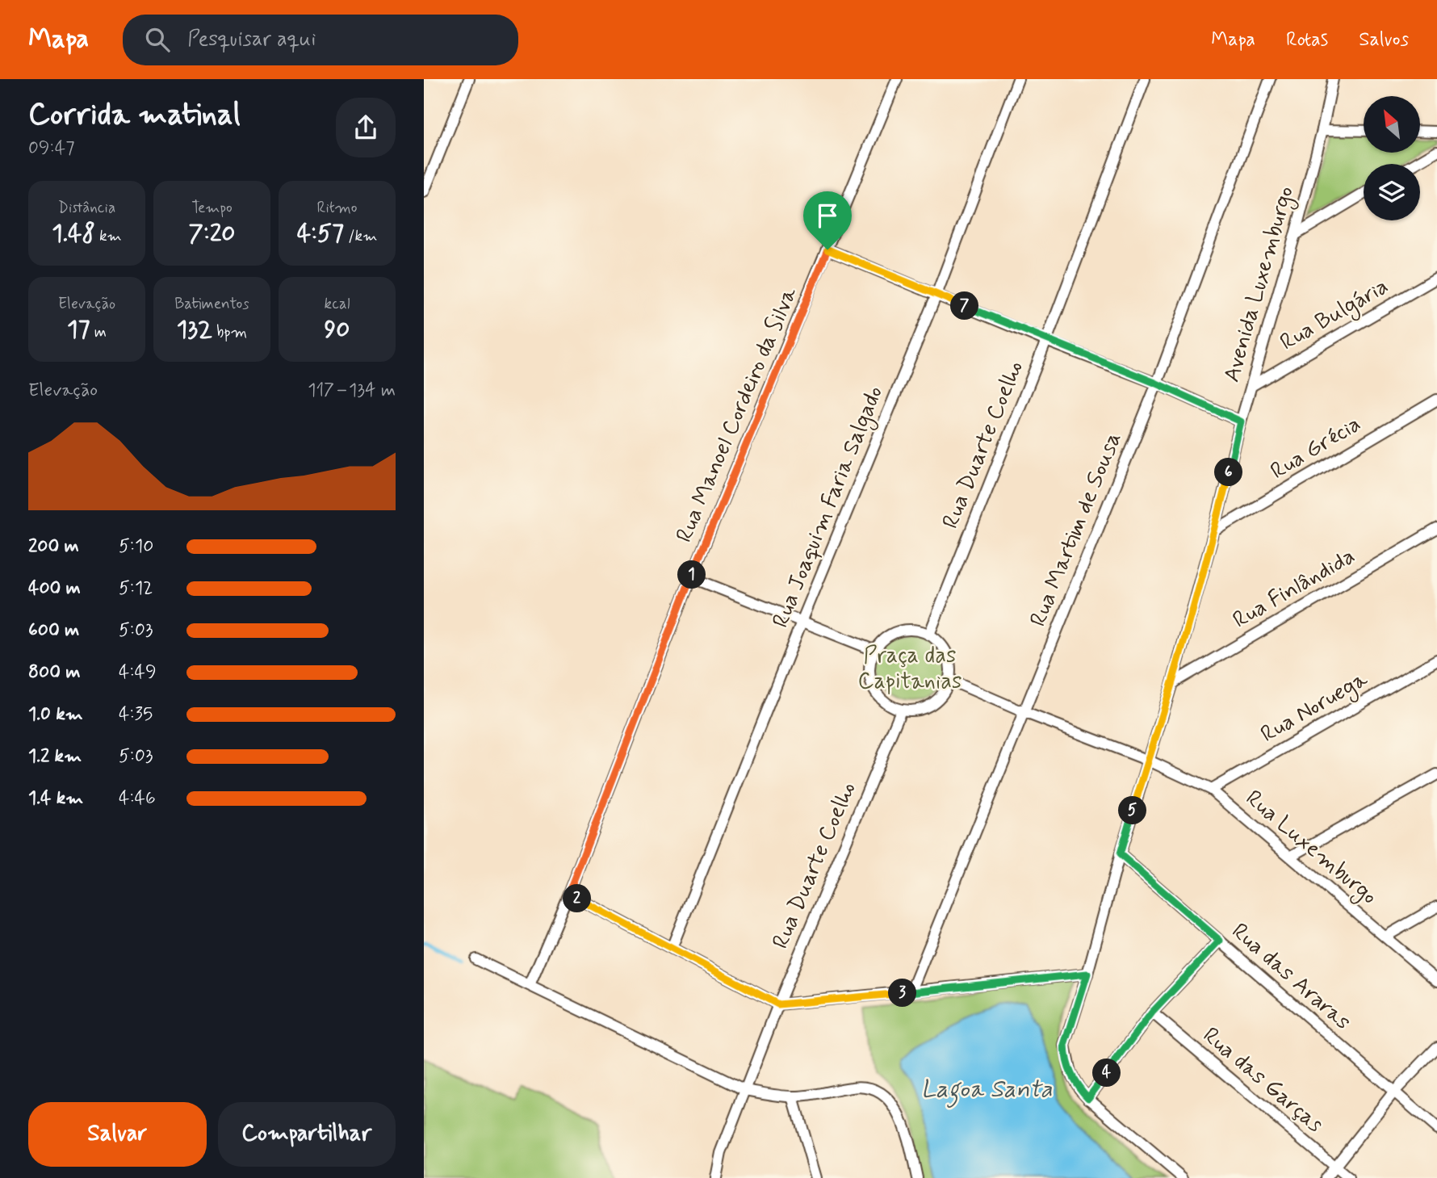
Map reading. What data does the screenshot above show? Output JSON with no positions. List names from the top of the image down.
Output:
{
  "streets": {
    "street": [
      "Avenida Luxemburgo",
      "Rua Bulgária",
      "Rua Manoel Cordeiro da Silva",
      "Rua Duarte Coelho",
      "Rua Grécia",
      "Rua Joaquim Faria Salgado",
      "Rua Martim de Sousa",
      "Rua Finlândida",
      "Rua Noruega",
      "Rua Luxemburgo",
      "Rua das Araras",
      "Rua das Garças"
    ]
  },
  "crossings": [
    ["Avenida Luxemburgo", "Rua Bulgária"],
    ["Avenida Luxemburgo", "Rua Grécia"],
    ["Avenida Luxemburgo", "Rua Finlândida"],
    ["Avenida Luxemburgo", "Rua Luxemburgo"],
    ["Avenida Luxemburgo", "Rua das Araras"],
    ["Rua Duarte Coelho", "Rua Luxemburgo"],
    ["Rua Martim de Sousa", "Rua Luxemburgo"],
    ["Rua Noruega", "Rua Luxemburgo"]
  ],
  "water": ["Lagoa Santa"],
  "parks": ["Praça das Capitanias"],
  "north": "top left",
  "page": {
    "header": "Mapa",
    "search": "Pesquisar aqui",
    "nav": ["Mapa", "Rotas", "Salvos"],
    "heading": ["Corrida matinal", "09:47"],
    "stats": [
      ["Distância", "1.48 km"],
      ["Tempo", "7:20"],
      ["Ritmo", "4:57 /km"],
      ["Elevação", "17 m"],
      ["Batimentos", "132 bpm"],
      ["kcal", "90"]
    ],
    "pins": [
      "7",
      "6",
      "1",
      "5",
      "2",
      "3",
      "4"
    ],
    "chart": ["Elevação", "117–134 m"],
    "list": [
      {
        "name": "200 m",
        "note": "5:10"
      },
      {
        "name": "400 m",
        "note": "5:12"
      },
      {
        "name": "600 m",
        "note": "5:03"
      },
      {
        "name": "800 m",
        "note": "4:49"
      },
      {
        "name": "1.0 km",
        "note": "4:35"
      },
      {
        "name": "1.2 km",
        "note": "5:03"
      },
      {
        "name": "1.4 km",
        "note": "4:46"
      }
    ],
    "buttons": ["Salvar", "Compartilhar"]
  }
}
